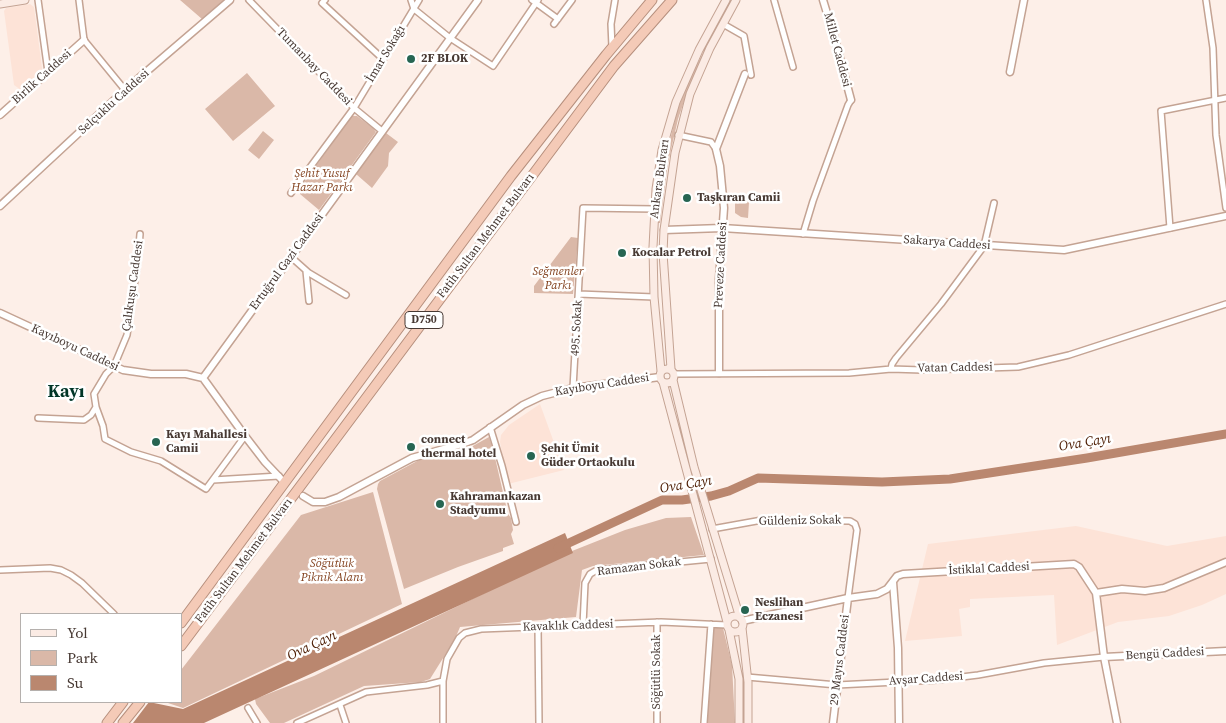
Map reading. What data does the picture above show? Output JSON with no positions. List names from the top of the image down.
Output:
{
  "streets": {
    "highway": ["Fatih Sultan Mehmet Bulvarı", "D750"],
    "main road": ["Ankara Bulvarı"],
    "street": [
      "Millet Caddesi",
      "İmar Sokağı",
      "Tumanbay Caddesi",
      "Birlik Caddesi",
      "Selçuklu Caddesi",
      "Sakarya Caddesi",
      "Ertuğrul Gazi Caddesi",
      "Preveze Caddesi",
      "Çalıkuşu Caddesi",
      "495. Sokak",
      "Kayıboyu Caddesi",
      "Vatan Caddesi",
      "Güldeniz Sokak",
      "Ramazan Sokak",
      "İstiklal Caddesi",
      "Kavaklık Caddesi",
      "Bengü Caddesi",
      "29 Mayıs Caddesi",
      "Söğütlü Sokak",
      "Avşar Caddesi"
    ]
  },
  "crossings": [
    ["İmar Sokağı", "Tumanbay Caddesi"],
    ["Tumanbay Caddesi", "Ertuğrul Gazi Caddesi"],
    ["Ankara Bulvarı", "Sakarya Caddesi"],
    ["Ankara Bulvarı", "495. Sokak"],
    ["Ankara Bulvarı", "Kayıboyu Caddesi"],
    ["Ankara Bulvarı", "Vatan Caddesi"],
    ["Ankara Bulvarı", "Güldeniz Sokak"],
    ["Ankara Bulvarı", "Ramazan Sokak"],
    ["Ankara Bulvarı", "İstiklal Caddesi"],
    ["Ankara Bulvarı", "Avşar Caddesi"],
    ["Sakarya Caddesi", "Preveze Caddesi"],
    ["Ertuğrul Gazi Caddesi", "Kayıboyu Caddesi"],
    ["Preveze Caddesi", "Vatan Caddesi"],
    ["Çalıkuşu Caddesi", "Kayıboyu Caddesi"],
    ["495. Sokak", "Kayıboyu Caddesi"],
    ["Güldeniz Sokak", "İstiklal Caddesi"],
    ["Güldeniz Sokak", "29 Mayıs Caddesi"],
    ["Ramazan Sokak", "Kavaklık Caddesi"],
    ["İstiklal Caddesi", "29 Mayıs Caddesi"],
    ["Kavaklık Caddesi", "Söğütlü Sokak"],
    ["Bengü Caddesi", "Avşar Caddesi"],
    ["29 Mayıs Caddesi", "Avşar Caddesi"]
  ],
  "districts": ["Kayı"],
  "water": ["Ova Çayı"],
  "parks": ["Şehit Yusuf Hazar Parkı", "Seğmenler Parkı", "Söğütlük Piknik Alanı"],
  "places": [
    "2F BLOK",
    "Taşkıran Camii",
    "Kocalar Petrol",
    "Kayı Mahallesi Camii",
    "connect thermal hotel",
    "Şehit Ümit Güder Ortaokulu",
    "Kahramankazan Stadyumu",
    "Neslihan Eczanesi"
  ],
  "legend": ["Yol", "Park", "Su"]
}
